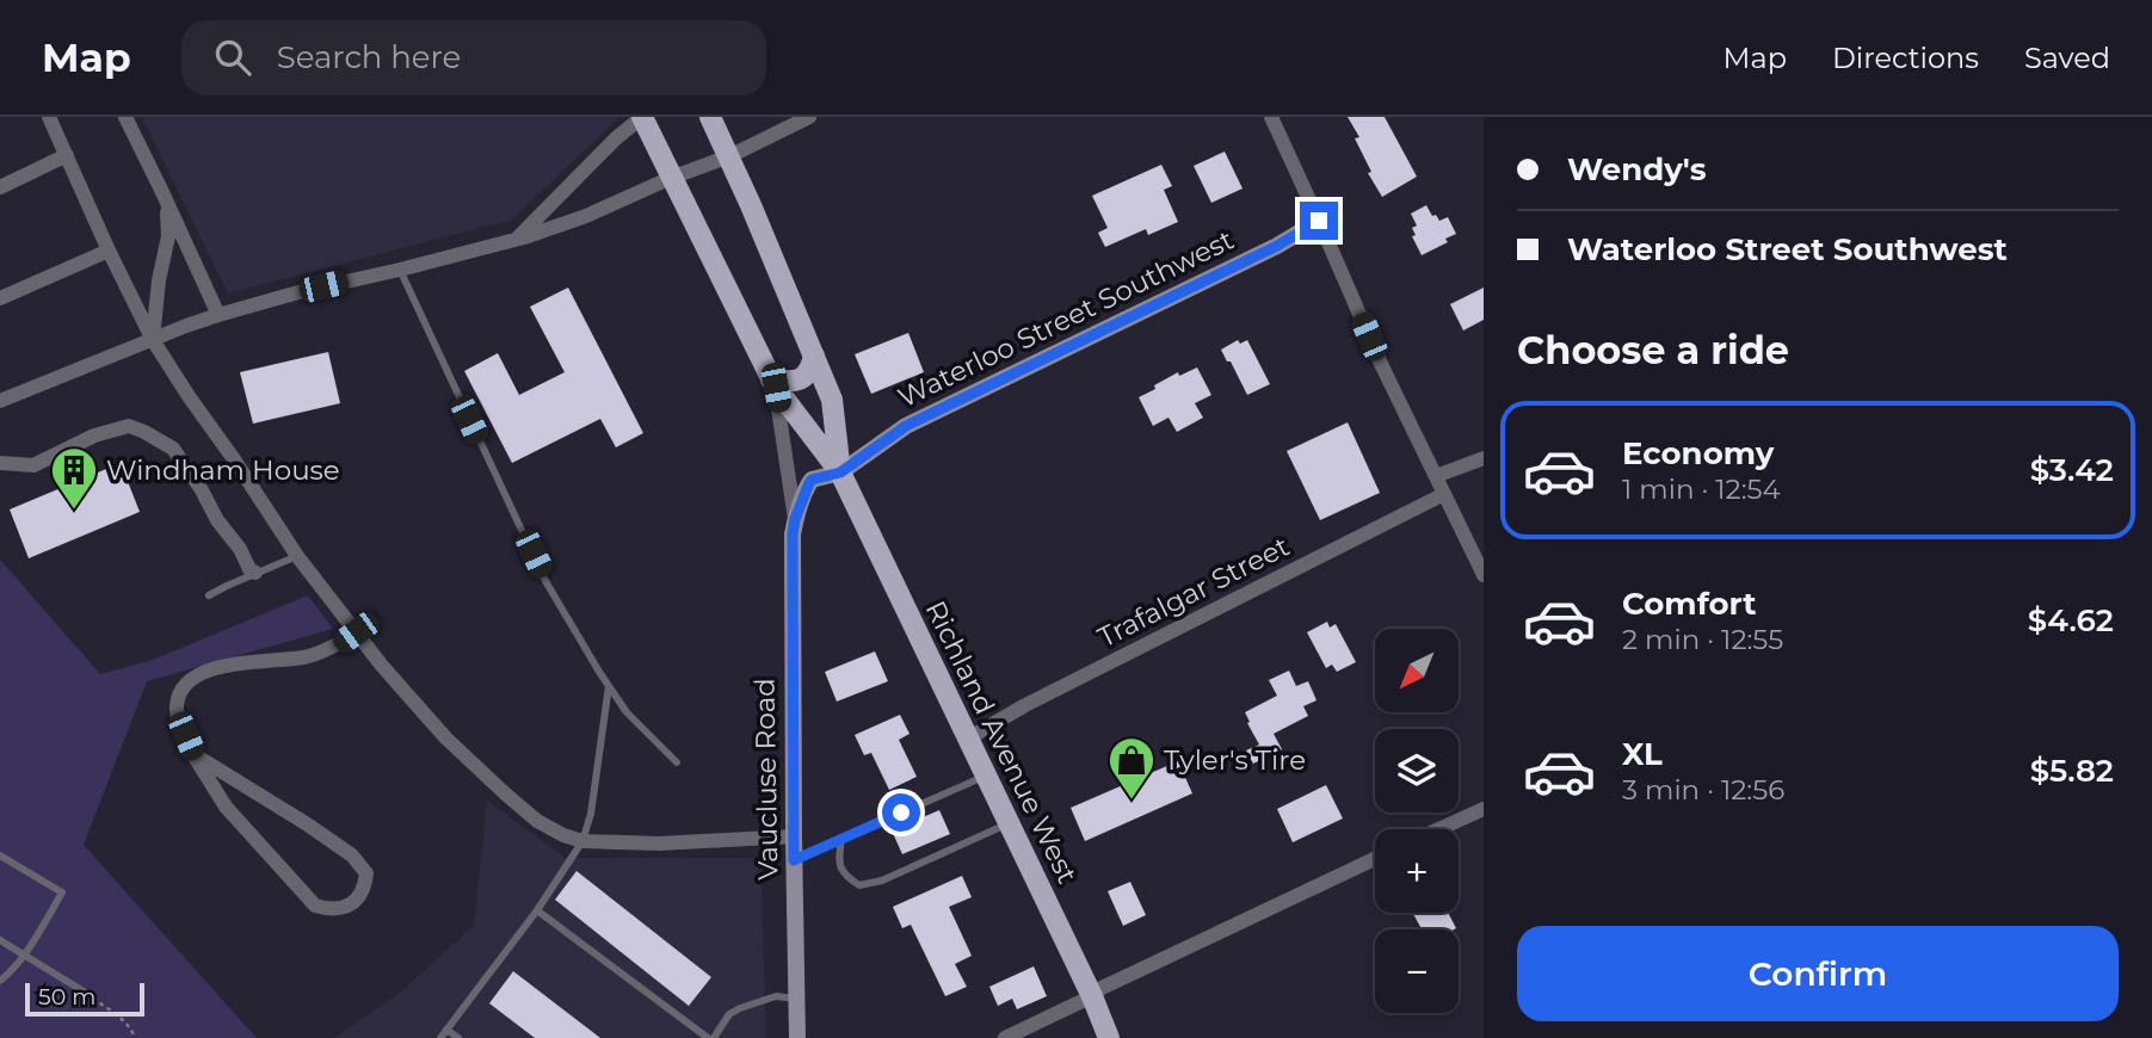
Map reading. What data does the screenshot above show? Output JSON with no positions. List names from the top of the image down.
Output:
{
  "streets": {
    "main road": ["Richland Avenue West"],
    "street": ["Waterloo Street Southwest", "Trafalgar Street", "Vaucluse Road"]
  },
  "crossings": [
    ["Waterloo Street Southwest", "Richland Avenue West"],
    ["Waterloo Street Southwest", "Vaucluse Road"],
    ["Trafalgar Street", "Richland Avenue West"]
  ],
  "places": {
    "building": ["Windham House"],
    "shop": ["Tyler's Tire"]
  },
  "scale_bar": "50 m",
  "north": "bottom left",
  "page": {
    "header": "Map",
    "search": "Search here",
    "nav": ["Map", "Directions", "Saved"],
    "banner": ["Wendy's", "Waterloo Street Southwest"],
    "heading": "Choose a ride",
    "list": [
      {
        "name": "Economy",
        "note": "1 min · 12:54",
        "value": "$3.42"
      },
      {
        "name": "Comfort",
        "note": "2 min · 12:55",
        "value": "$4.62"
      },
      {
        "name": "XL",
        "note": "3 min · 12:56",
        "value": "$5.82"
      }
    ],
    "map_buttons": ["+", "−"],
    "buttons": "Confirm",
    "scale": "50 m"
  }
}
